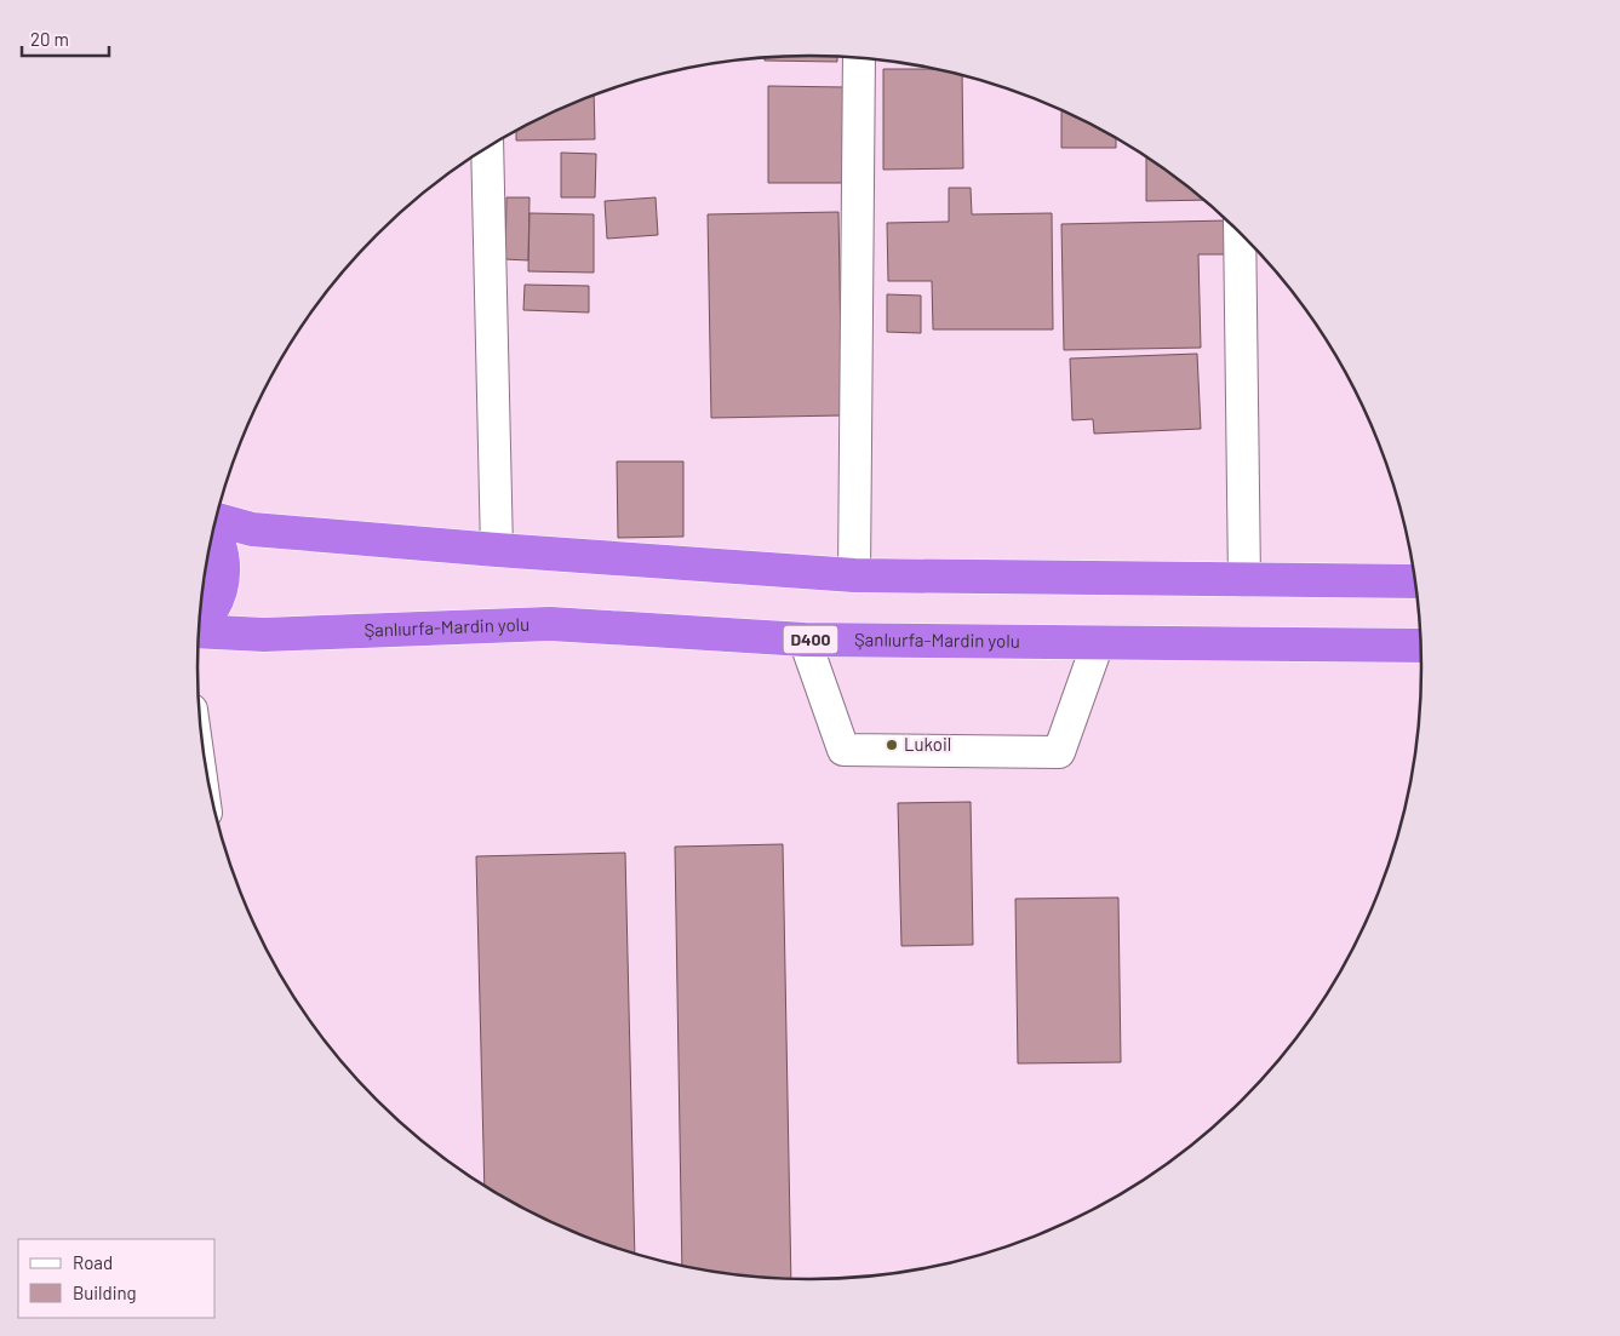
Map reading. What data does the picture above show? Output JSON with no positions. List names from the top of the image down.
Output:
{
  "streets": {
    "highway": ["Şanlıurfa-Mardin yolu", "D400"]
  },
  "places": ["Lukoil"],
  "legend": ["Road", "Building"],
  "scale_bar": "20 m"
}
